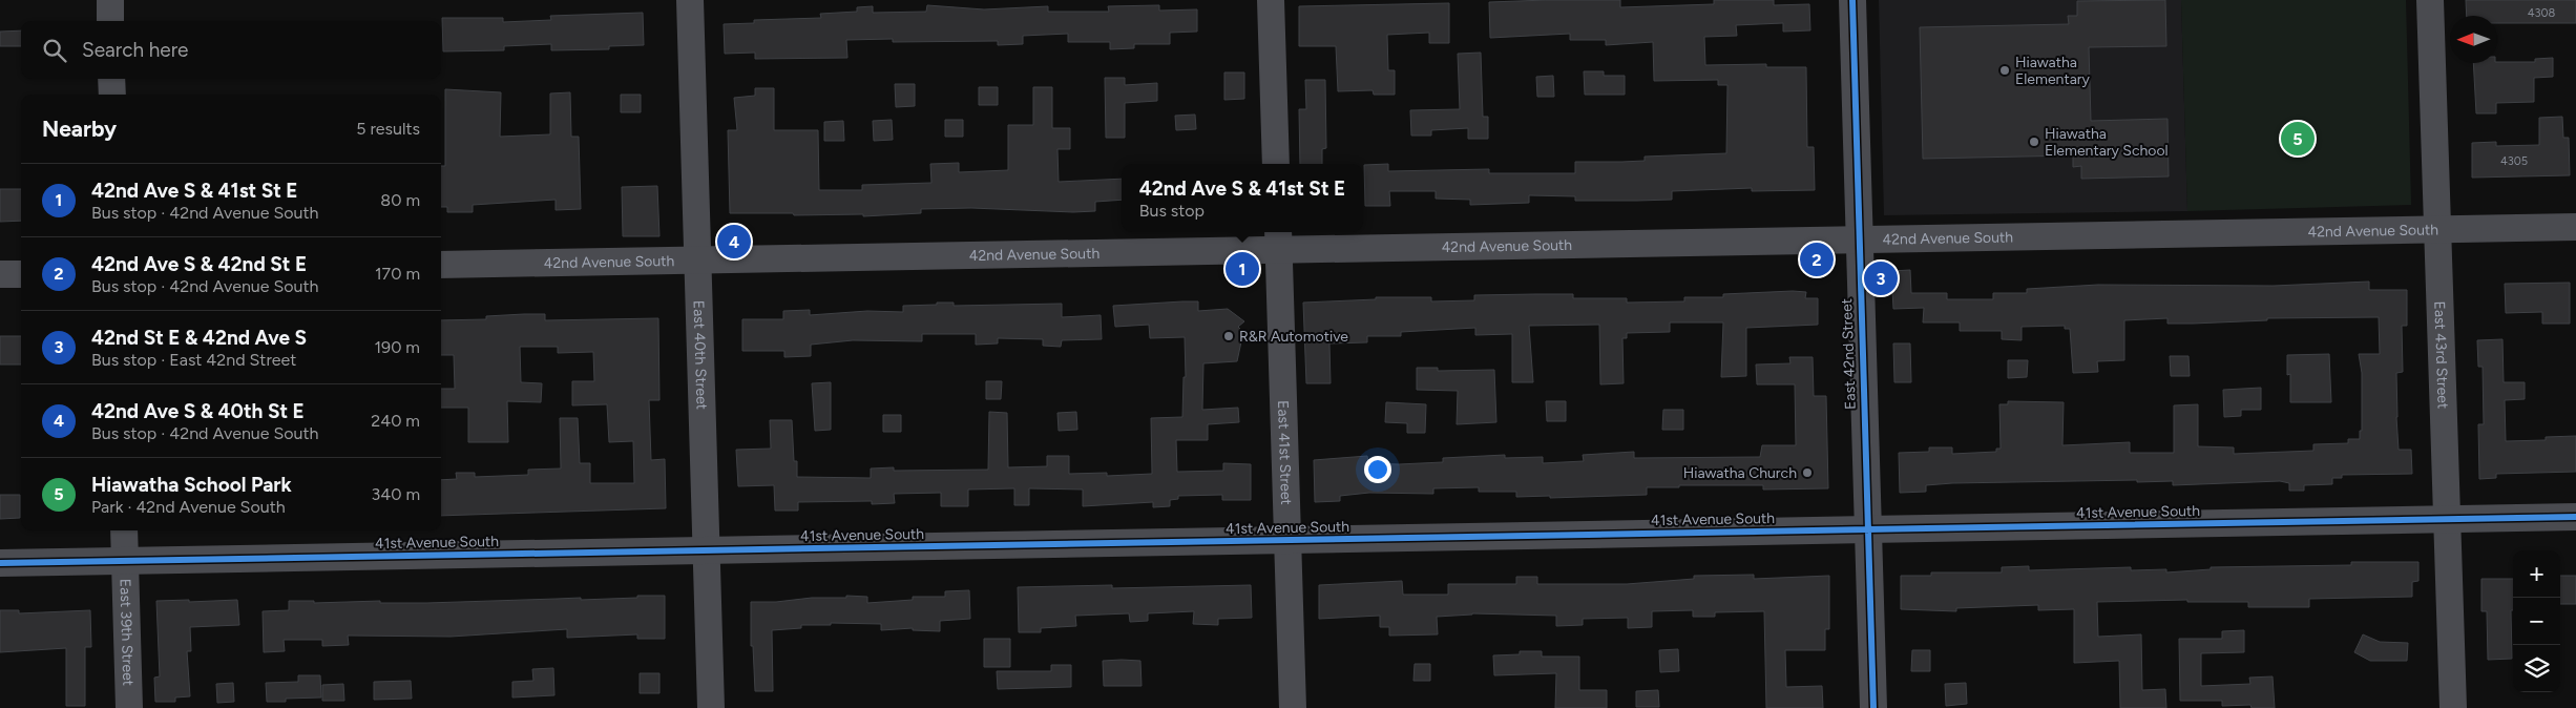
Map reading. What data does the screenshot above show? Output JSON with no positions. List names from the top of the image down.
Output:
{
  "streets": {
    "street": [
      "42nd Avenue South",
      "East 40th Street",
      "East 42nd Street",
      "East 43rd Street",
      "East 41st Street",
      "41st Avenue South",
      "East 39th Street"
    ]
  },
  "crossings": [
    ["42nd Avenue South", "East 40th Street"],
    ["42nd Avenue South", "East 42nd Street"],
    ["42nd Avenue South", "East 43rd Street"],
    ["42nd Avenue South", "East 41st Street"],
    ["East 40th Street", "41st Avenue South"],
    ["East 42nd Street", "41st Avenue South"],
    ["East 43rd Street", "41st Avenue South"],
    ["East 41st Street", "41st Avenue South"],
    ["41st Avenue South", "East 39th Street"]
  ],
  "places": [
    "Hiawatha Elementary",
    "Hiawatha Elementary School",
    "R&R Automotive",
    "Hiawatha Church"
  ],
  "house_numbers": ["4308", "4305"],
  "north": "left",
  "page": {
    "search": "Search here",
    "heading": ["Nearby", "5 results"],
    "pins": [
      "5",
      "4",
      "2",
      "1",
      "3"
    ],
    "list": [
      {
        "mark": "1",
        "name": "42nd Ave S & 41st St E",
        "note": "Bus stop · 42nd Avenue South",
        "value": "80 m"
      },
      {
        "mark": "2",
        "name": "42nd Ave S & 42nd St E",
        "note": "Bus stop · 42nd Avenue South",
        "value": "170 m"
      },
      {
        "mark": "3",
        "name": "42nd St E & 42nd Ave S",
        "note": "Bus stop · East 42nd Street",
        "value": "190 m"
      },
      {
        "mark": "4",
        "name": "42nd Ave S & 40th St E",
        "note": "Bus stop · 42nd Avenue South",
        "value": "240 m"
      },
      {
        "mark": "5",
        "name": "Hiawatha School Park",
        "note": "Park · 42nd Avenue South",
        "value": "340 m"
      }
    ],
    "popup": ["42nd Ave S & 41st St E", "Bus stop"],
    "map_buttons": ["+", "−"]
  }
}
